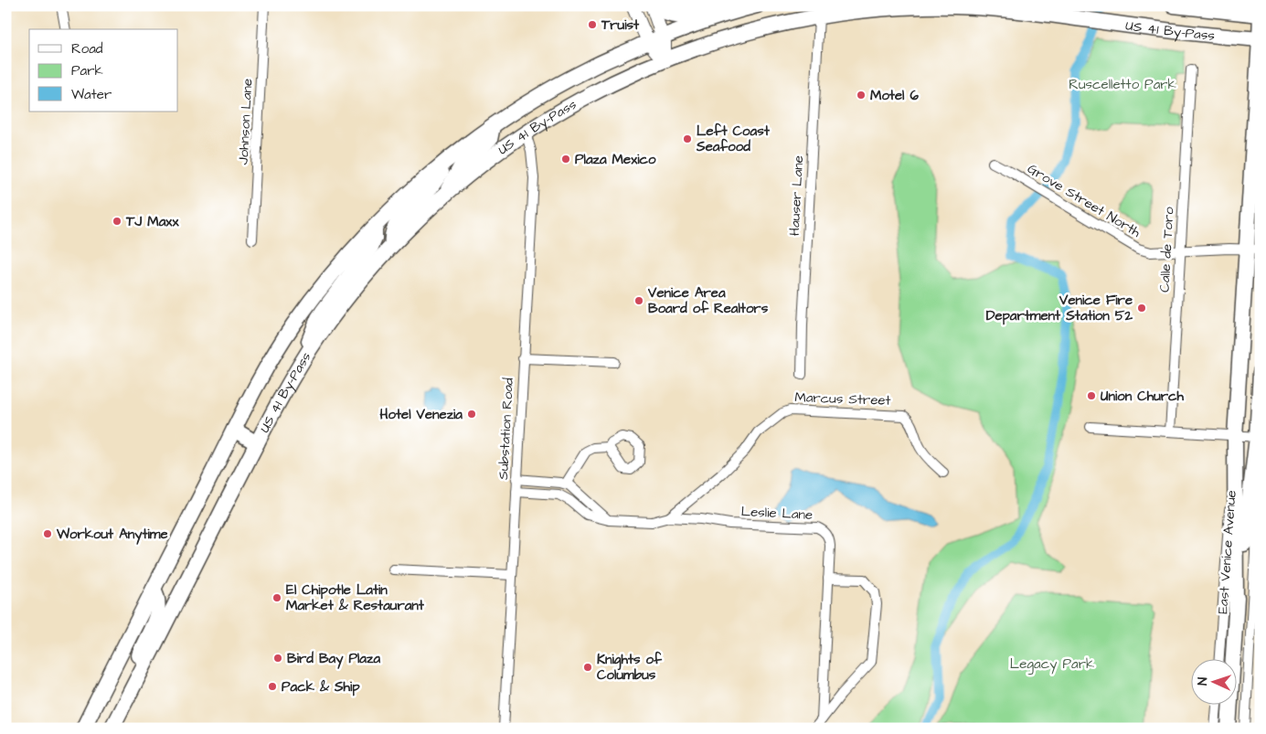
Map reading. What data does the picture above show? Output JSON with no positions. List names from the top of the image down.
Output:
{
  "streets": {
    "main road": ["US 41 By-Pass", "East Venice Avenue"],
    "street": [
      "Johnson Lane",
      "Hauser Lane",
      "Grove Street North",
      "Calle de Toro",
      "Marcus Street",
      "Substation Road",
      "Leslie Lane"
    ]
  },
  "crossings": [
    ["US 41 By-Pass", "Hauser Lane"],
    ["US 41 By-Pass", "Substation Road"],
    ["US 41 By-Pass", "East Venice Avenue"],
    ["Grove Street North", "Calle de Toro"],
    ["Grove Street North", "East Venice Avenue"],
    ["Marcus Street", "Leslie Lane"],
    ["Substation Road", "Leslie Lane"]
  ],
  "parks": ["Ruscelletto Park", "Legacy Park"],
  "places": [
    "Truist",
    "Motel 6",
    "Left Coast Seafood",
    "Plaza Mexico",
    "TJ Maxx",
    "Venice Area Board of Realtors",
    "Venice Fire Department Station 52",
    "Union Church",
    "Hotel Venezia",
    "Workout Anytime",
    "El Chipotle Latin Market & Restaurant",
    "Bird Bay Plaza",
    "Knights of Columbus",
    "Pack & Ship"
  ],
  "legend": ["Road", "Park", "Water"],
  "north": "left"
}
